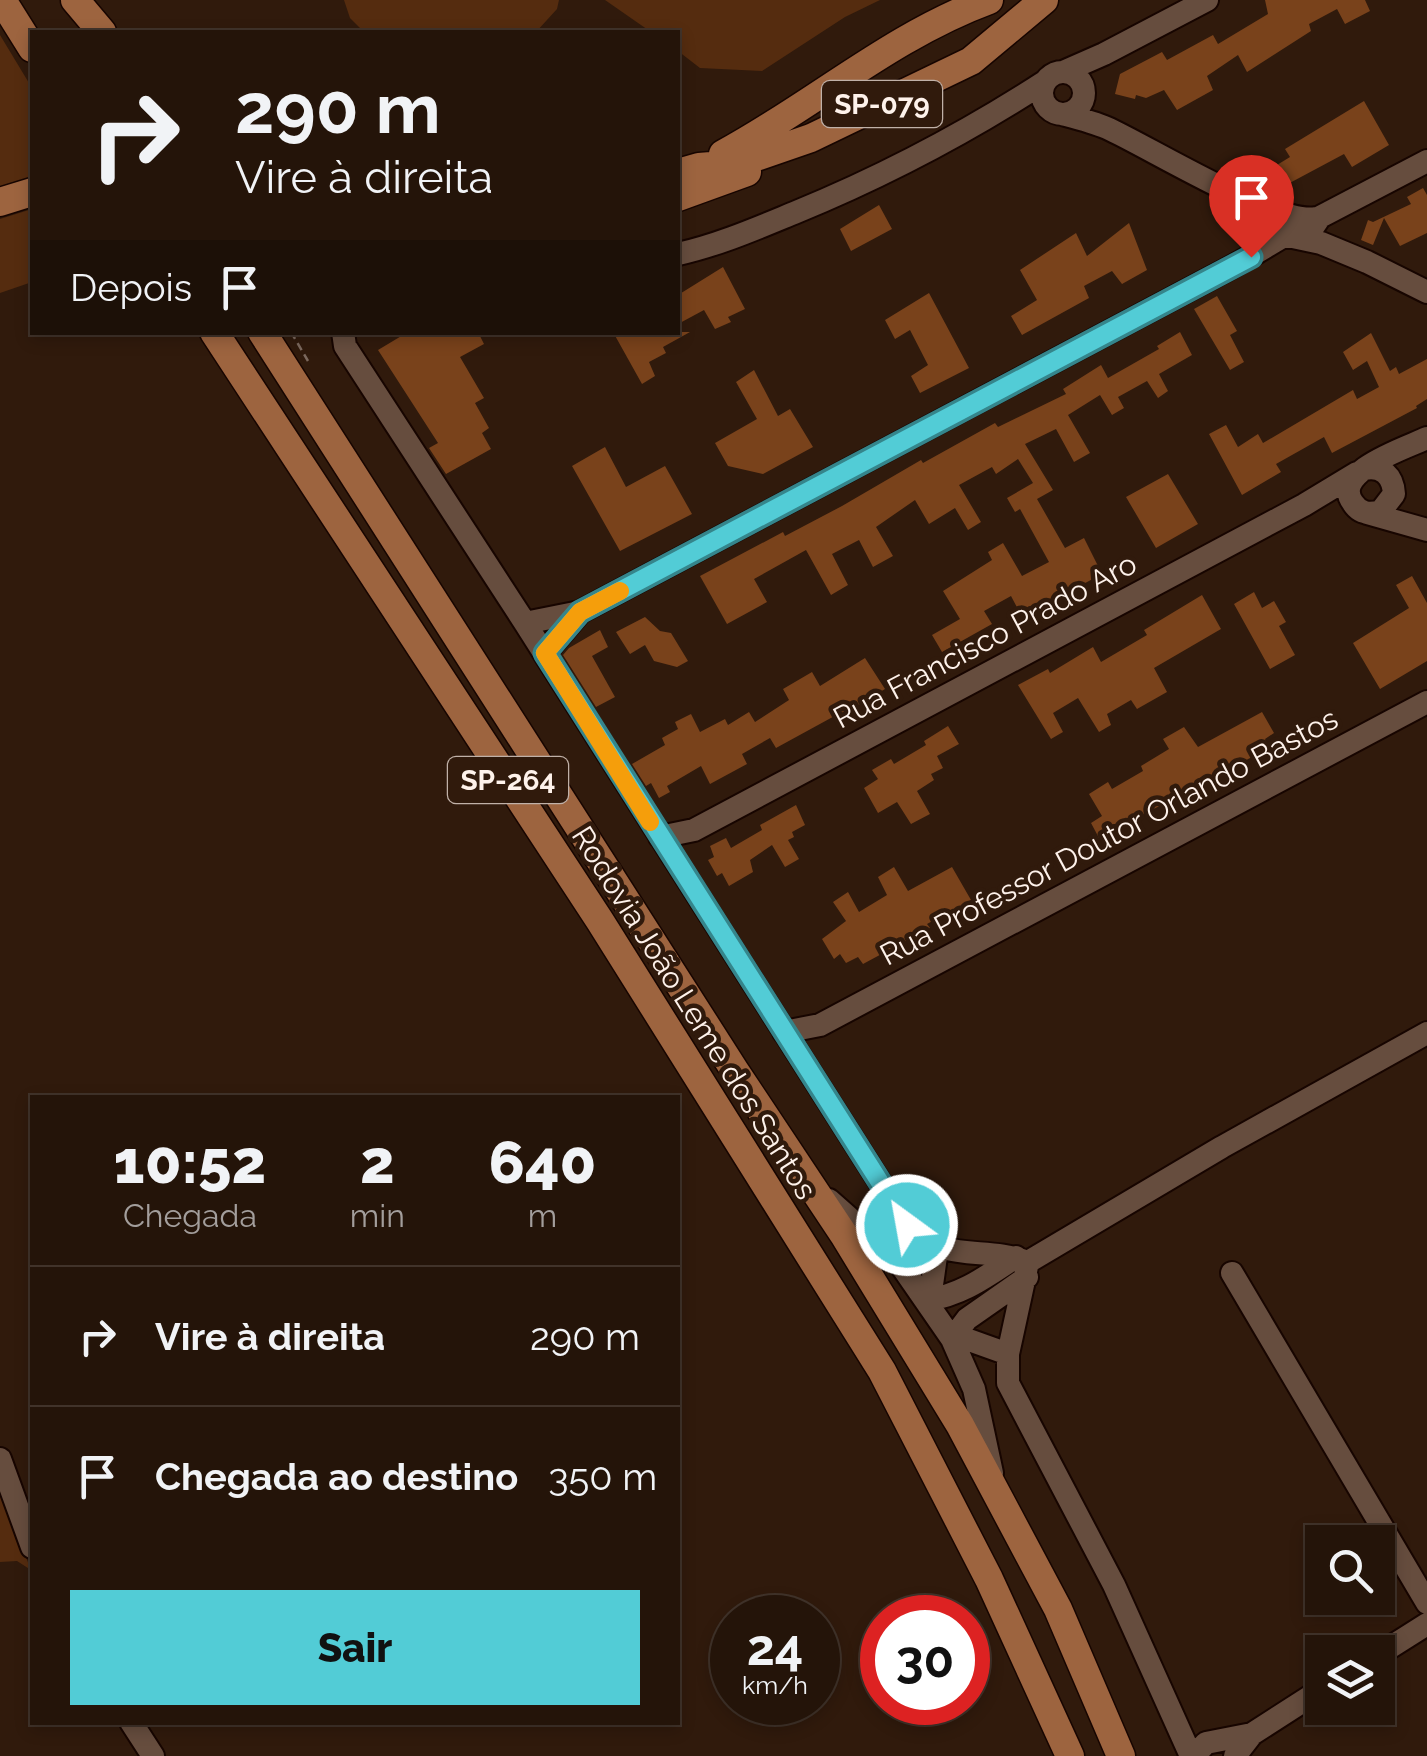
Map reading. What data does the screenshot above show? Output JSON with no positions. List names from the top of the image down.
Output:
{
  "streets": {
    "main road": ["SP-079", "SP-264", "Rodovia João Leme dos Santos"],
    "street": ["Rua Francisco Prado Aro", "Rua Professor Doutor Orlando Bastos"]
  },
  "page": {
    "turn": ["290 m", "Vire à direita"],
    "then": "Depois",
    "eta": [
      "10:52",
      "Chegada",
      "2",
      "min",
      "640",
      "m"
    ],
    "list": [
      {
        "name": "Vire à direita",
        "value": "290 m"
      },
      {
        "name": "Chegada ao destino",
        "value": "350 m"
      }
    ],
    "buttons": "Sair",
    "speed": "24 km/h",
    "limit": "30"
  }
}
